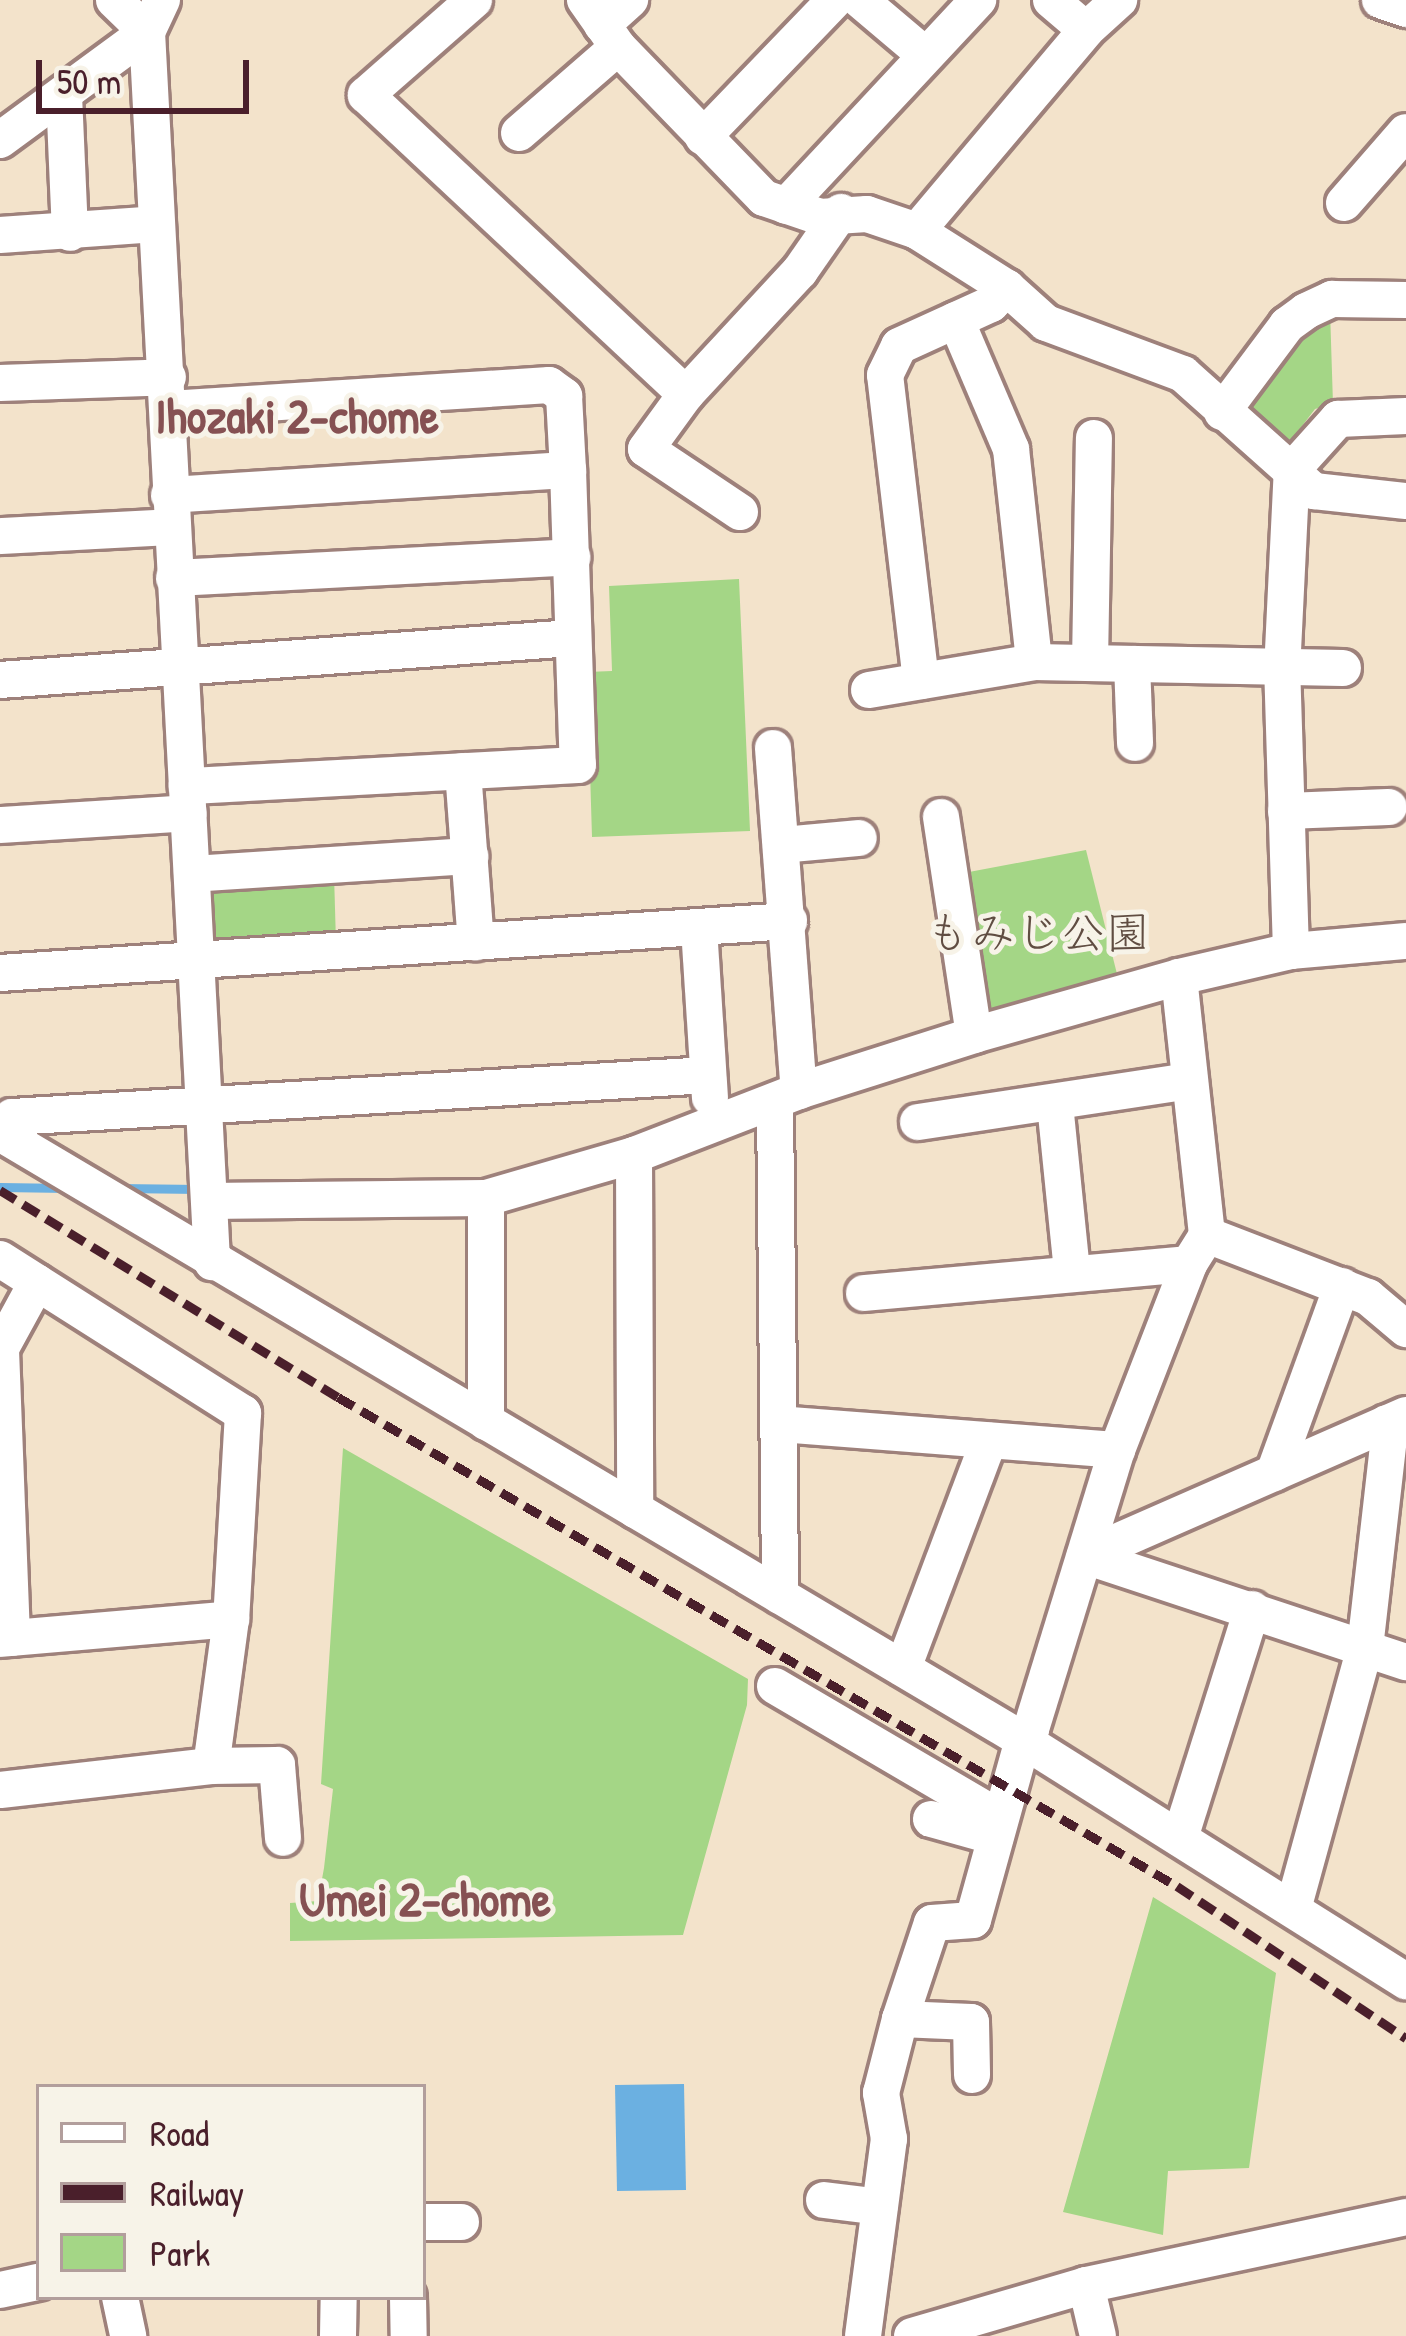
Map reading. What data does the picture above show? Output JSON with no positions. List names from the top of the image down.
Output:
{
  "districts": ["Ihozaki 2-chome", "Umei 2-chome"],
  "parks": ["もみじ公園"],
  "legend": ["Road", "Railway", "Park"],
  "scale_bar": "50 m"
}
